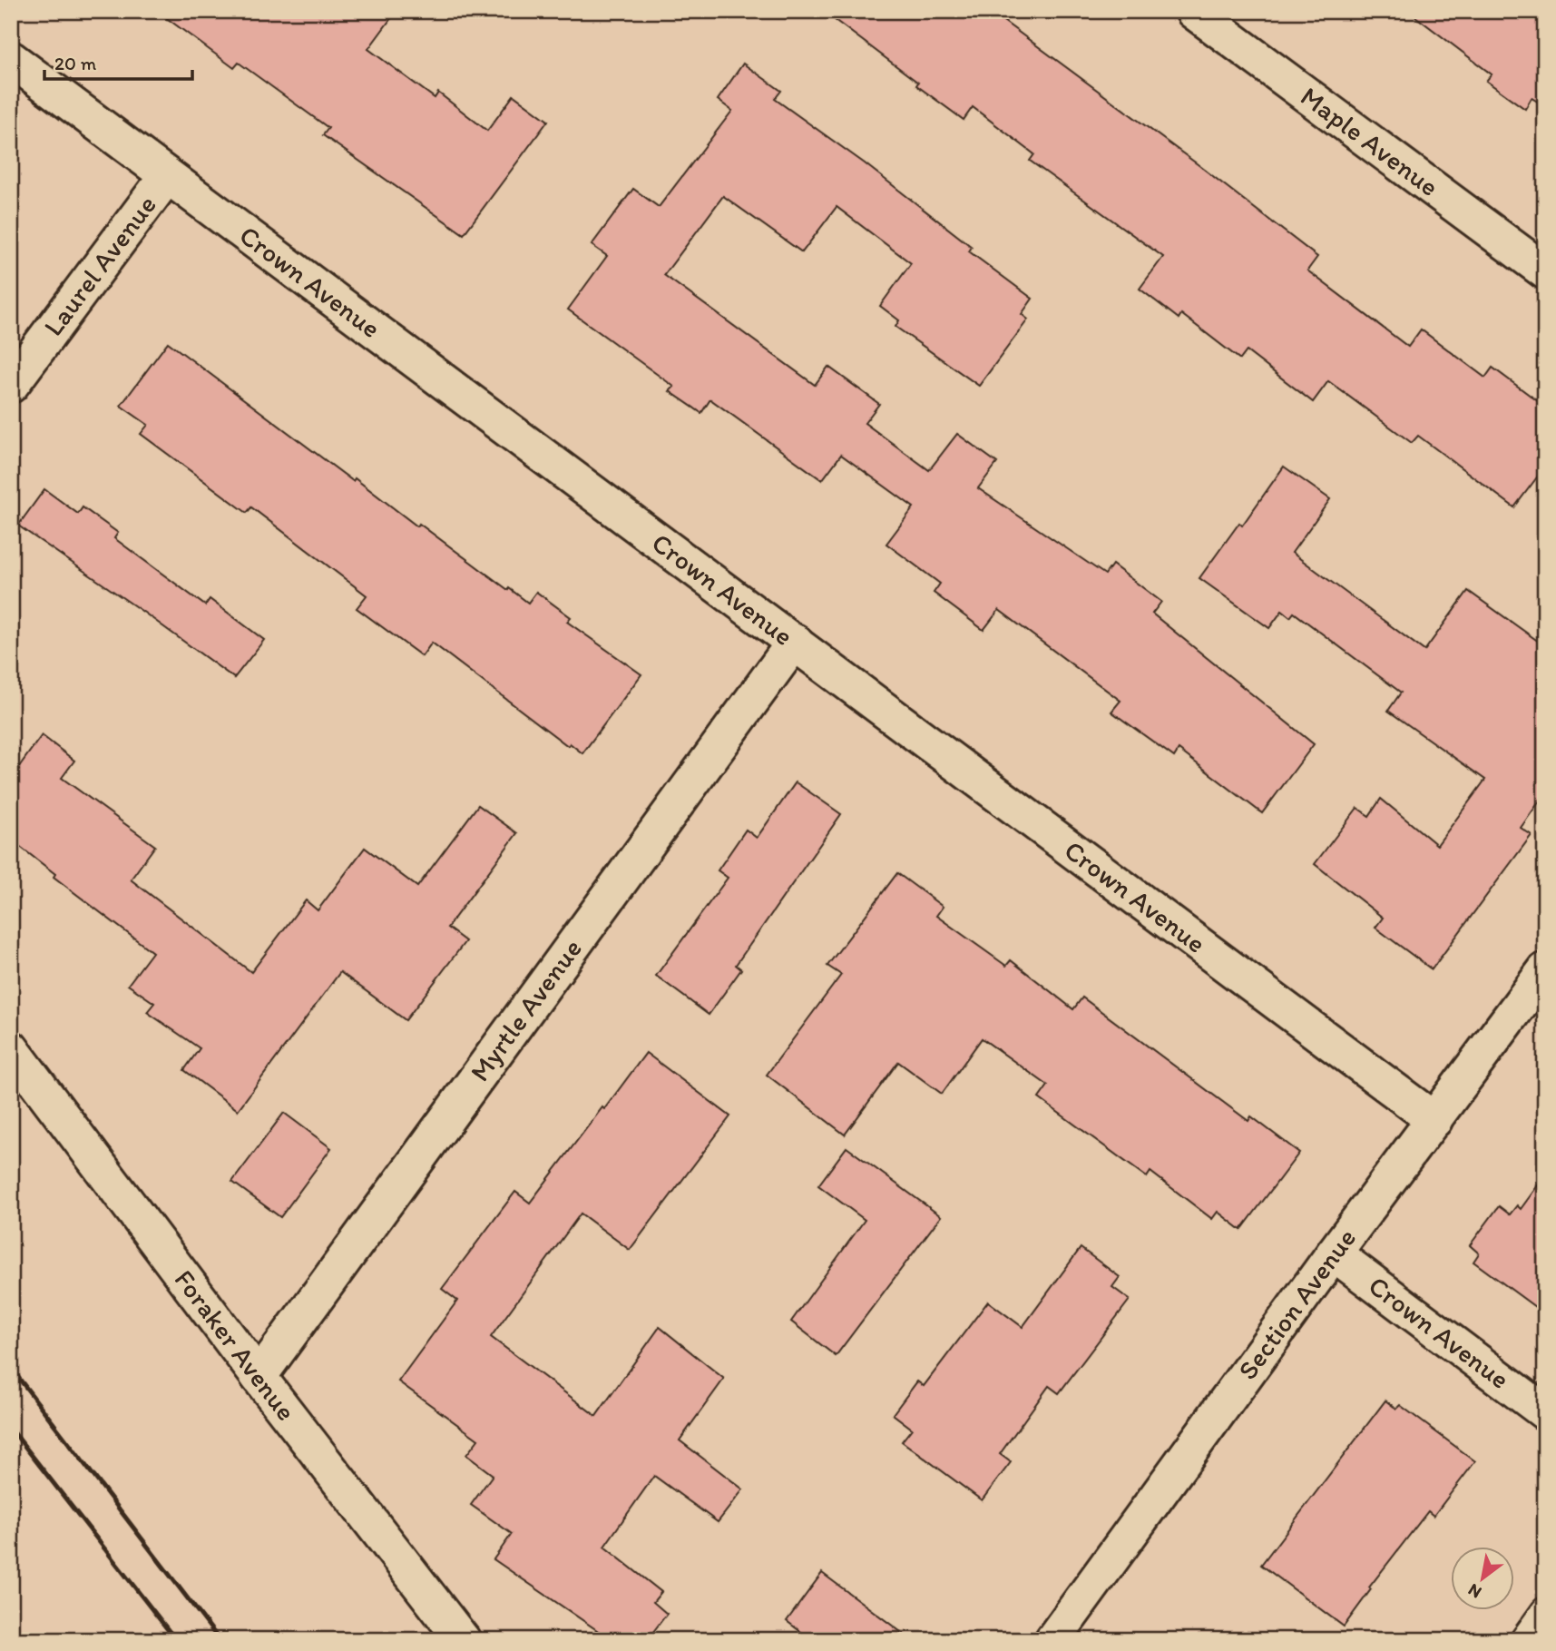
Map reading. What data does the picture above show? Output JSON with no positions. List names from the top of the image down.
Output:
{
  "streets": {
    "street": [
      "Maple Avenue",
      "Laurel Avenue",
      "Crown Avenue",
      "Myrtle Avenue",
      "Section Avenue",
      "Foraker Avenue"
    ]
  },
  "crossings": [
    ["Laurel Avenue", "Crown Avenue"],
    ["Crown Avenue", "Myrtle Avenue"],
    ["Crown Avenue", "Section Avenue"],
    ["Myrtle Avenue", "Foraker Avenue"]
  ],
  "scale_bar": "20 m",
  "north": "bottom left"
}
